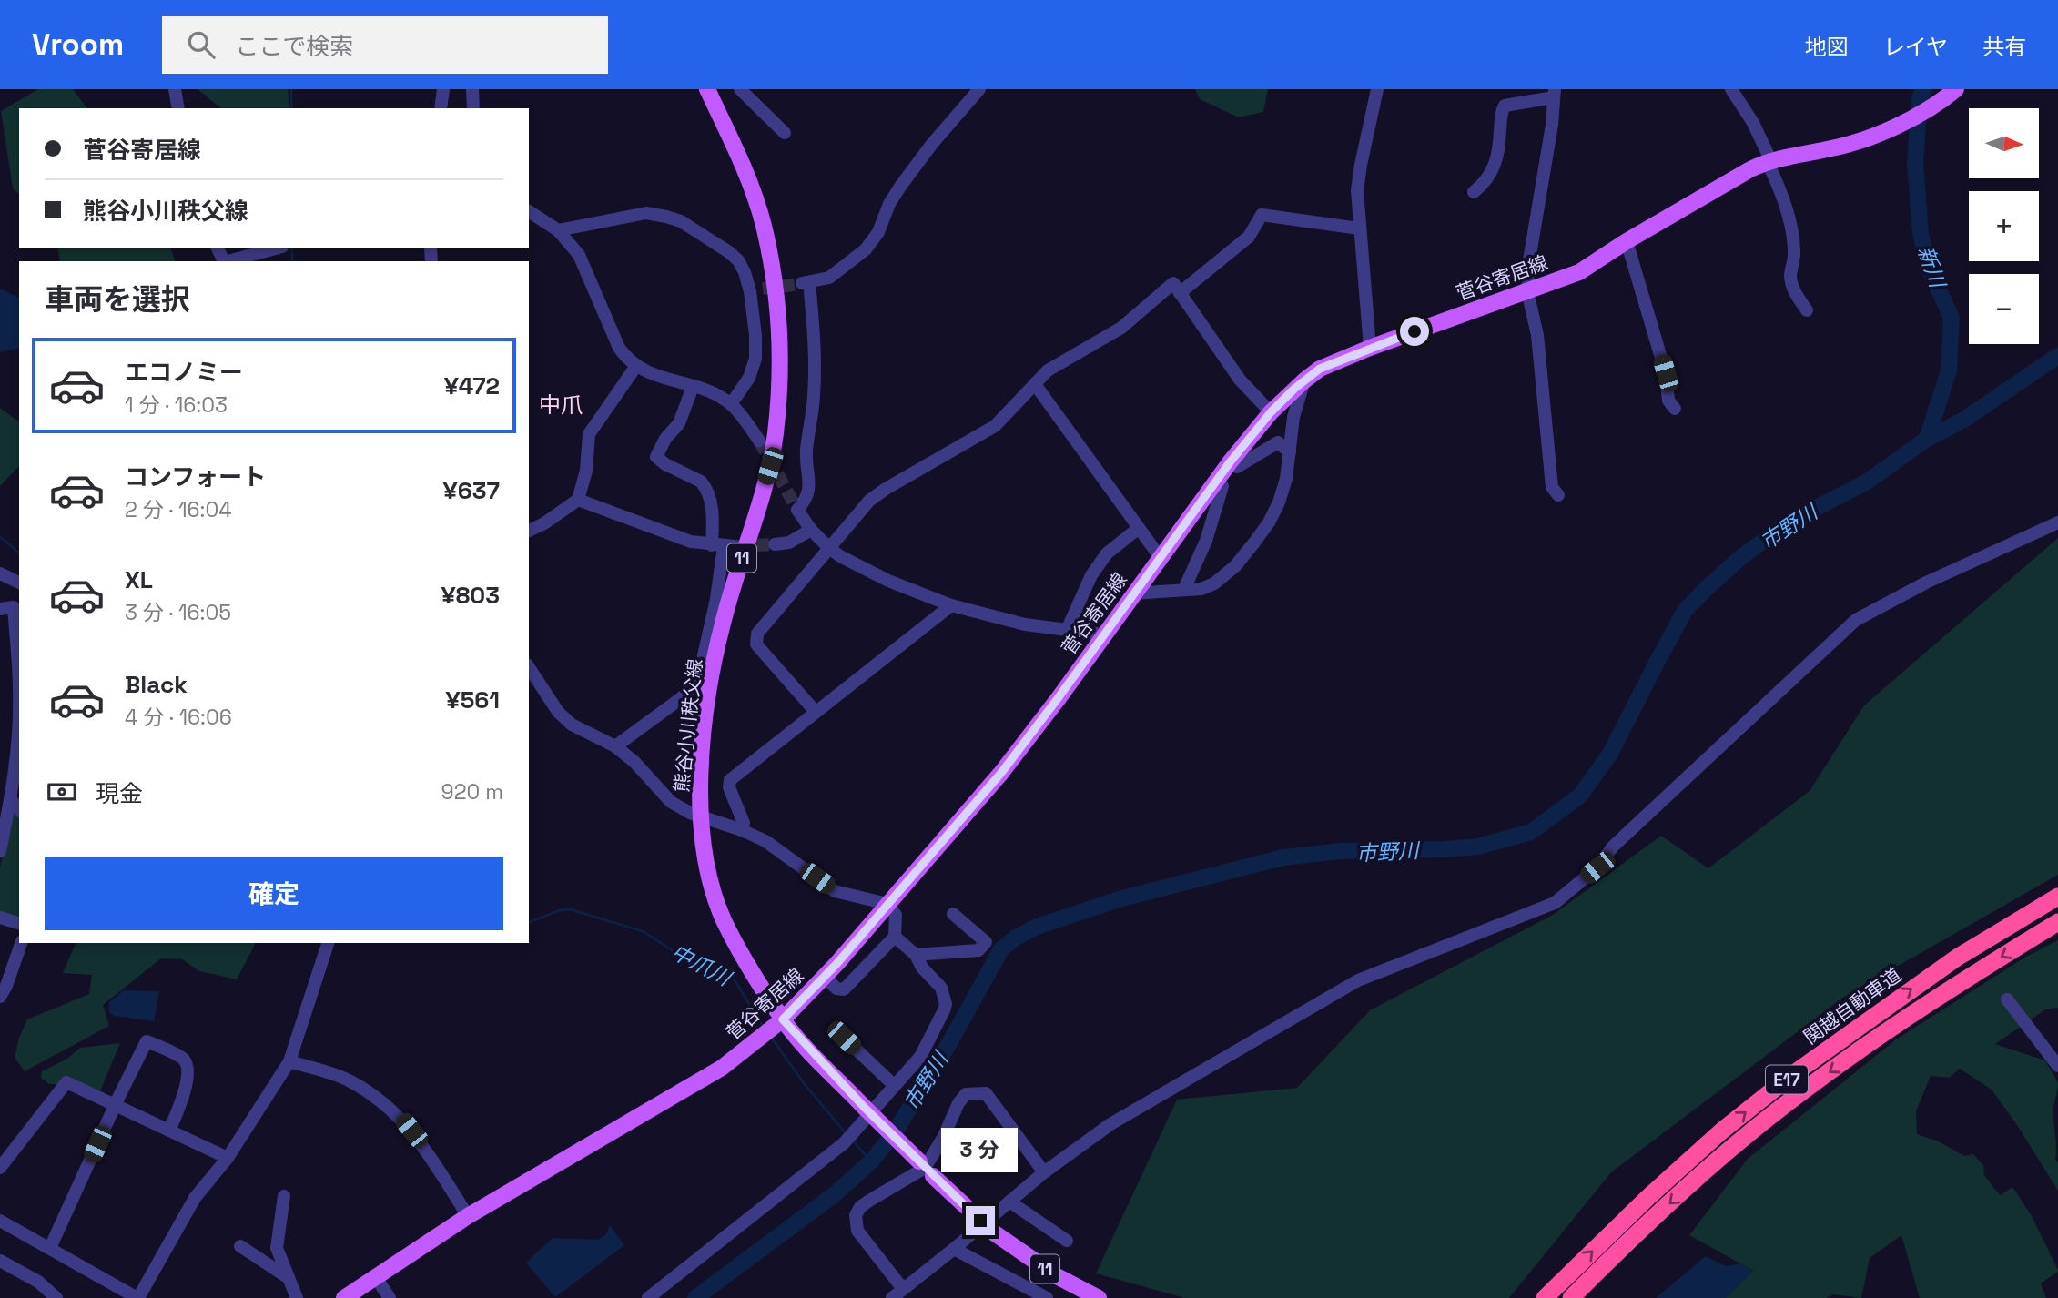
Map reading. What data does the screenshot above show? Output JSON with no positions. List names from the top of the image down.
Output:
{
  "streets": {
    "highway": ["関越自動車道", "E17"],
    "main road": ["菅谷寄居線", "11", "熊谷小川秩父線"]
  },
  "crossings": [
    ["菅谷寄居線", "熊谷小川秩父線"]
  ],
  "districts": ["中爪"],
  "water": ["新川", "市野川", "中爪川"],
  "north": "right",
  "page": {
    "header": "Vroom",
    "search": "ここで検索",
    "nav": ["地図", "レイヤ", "共有"],
    "map_buttons": ["+", "−"],
    "banner": ["菅谷寄居線", "熊谷小川秩父線"],
    "heading": "車両を選択",
    "list": [
      {
        "name": "エコノミー",
        "note": "1 分 · 16:03",
        "value": "¥472"
      },
      {
        "name": "コンフォート",
        "note": "2 分 · 16:04",
        "value": "¥637"
      },
      {
        "name": "XL",
        "note": "3 分 · 16:05",
        "value": "¥803"
      },
      {
        "name": "Black",
        "note": "4 分 · 16:06",
        "value": "¥561"
      }
    ],
    "pay": ["現金", "920 m"],
    "buttons": "確定",
    "bubble": "3 分"
  }
}
